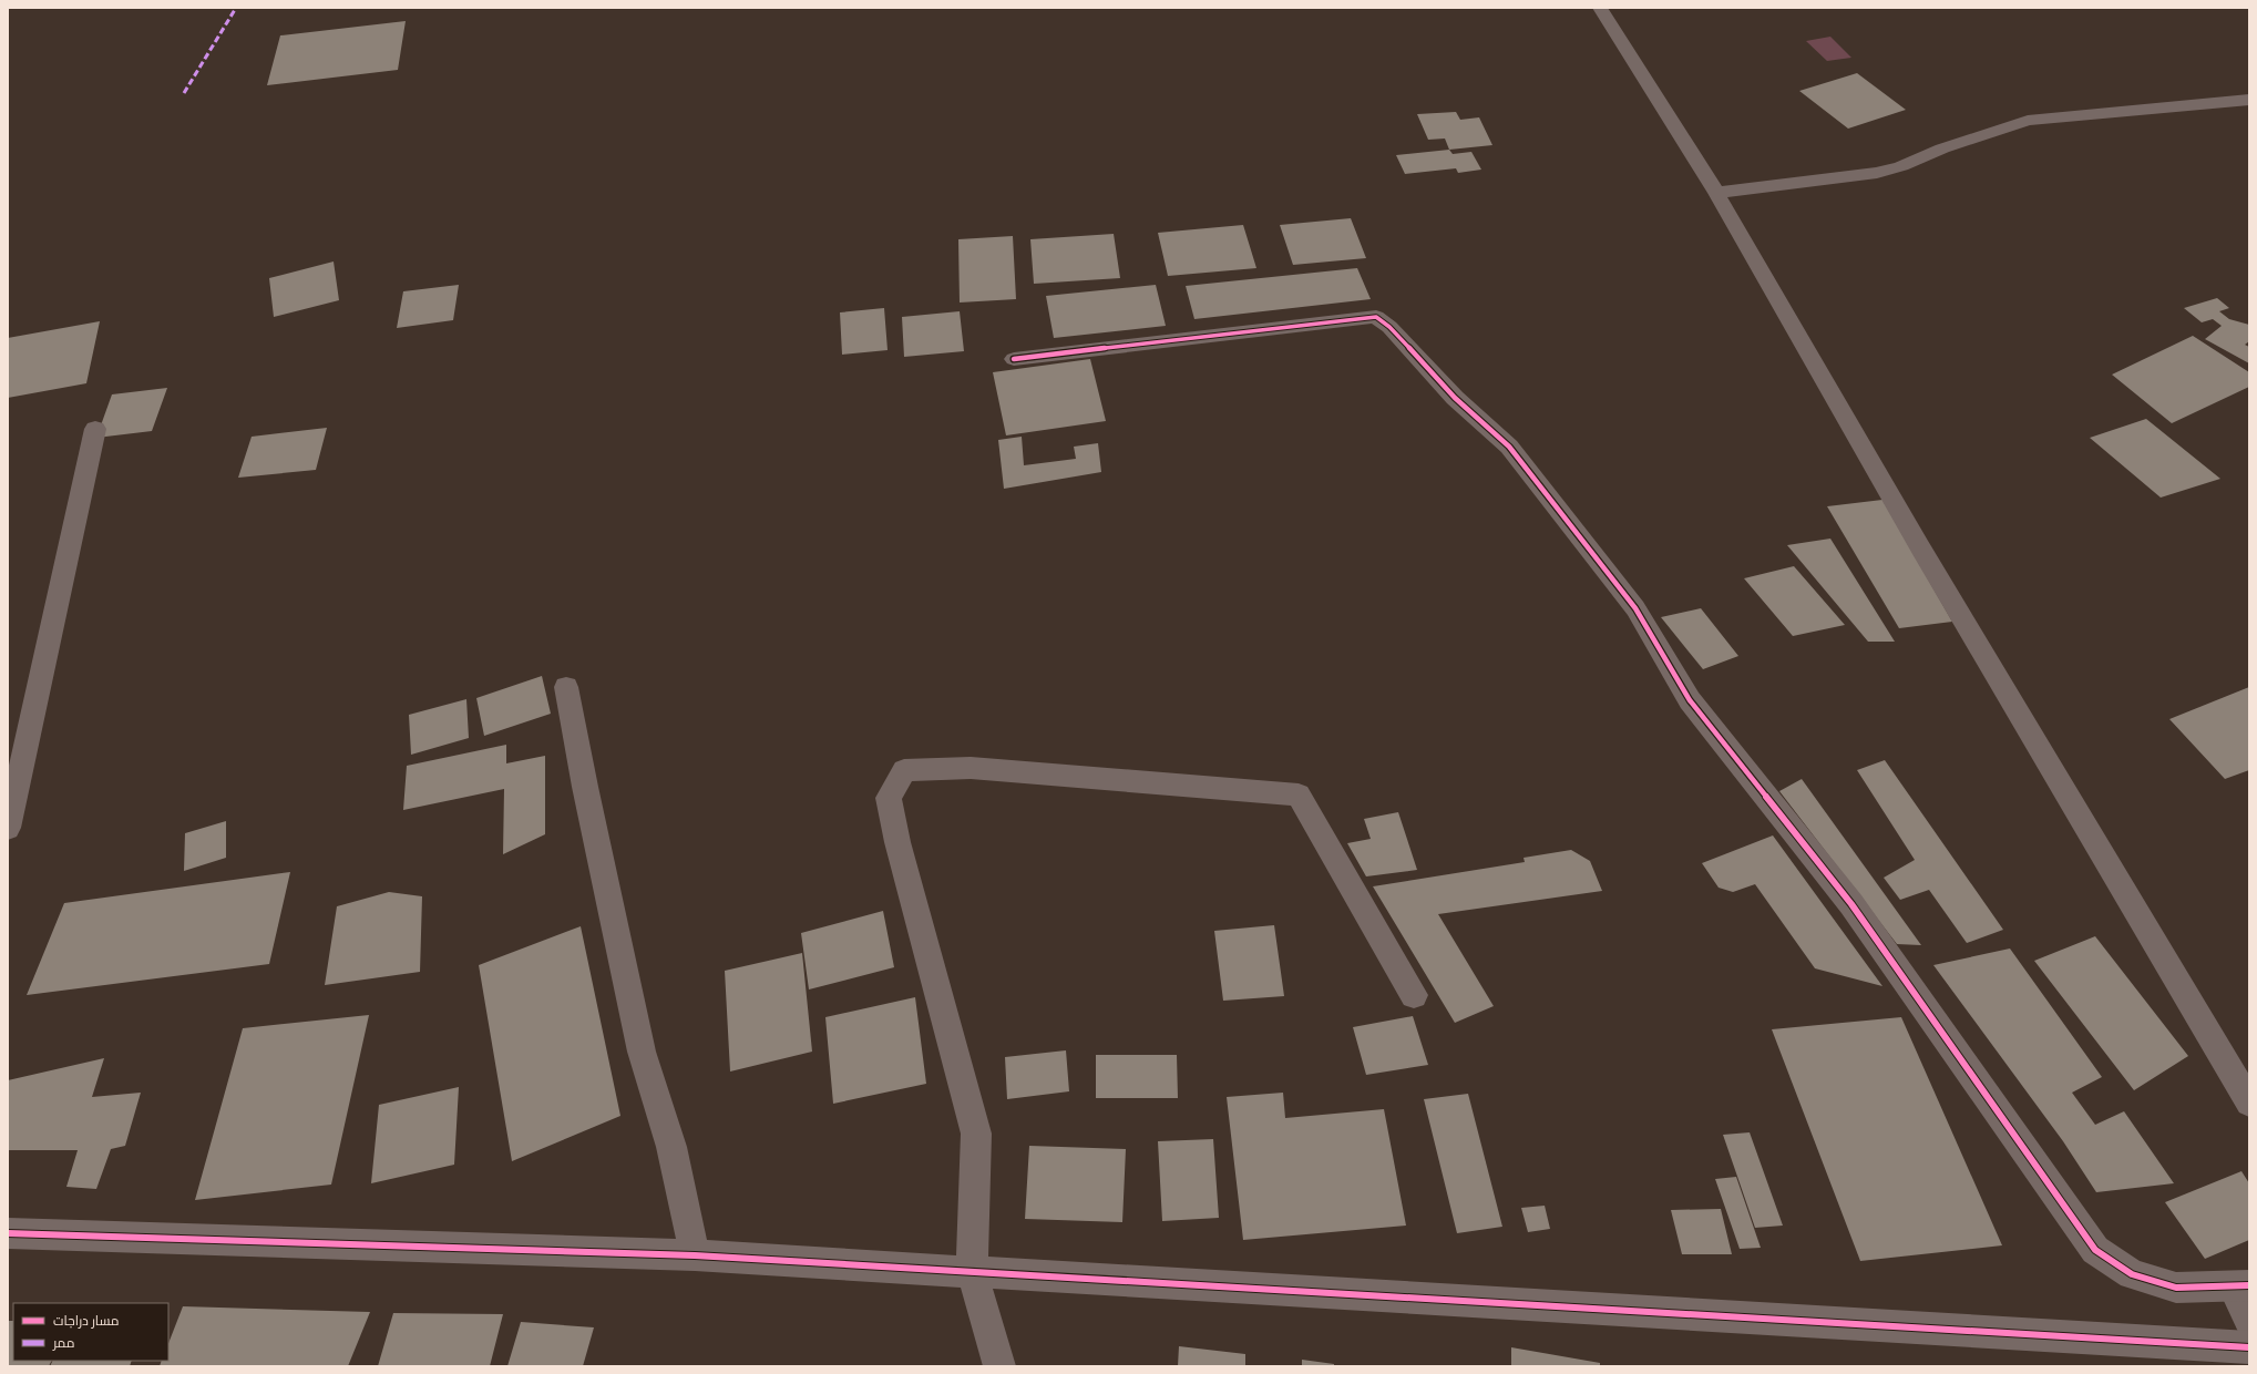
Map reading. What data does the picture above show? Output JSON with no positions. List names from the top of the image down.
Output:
{
  "legend": ["مسار دراجات", "ممر"]
}
